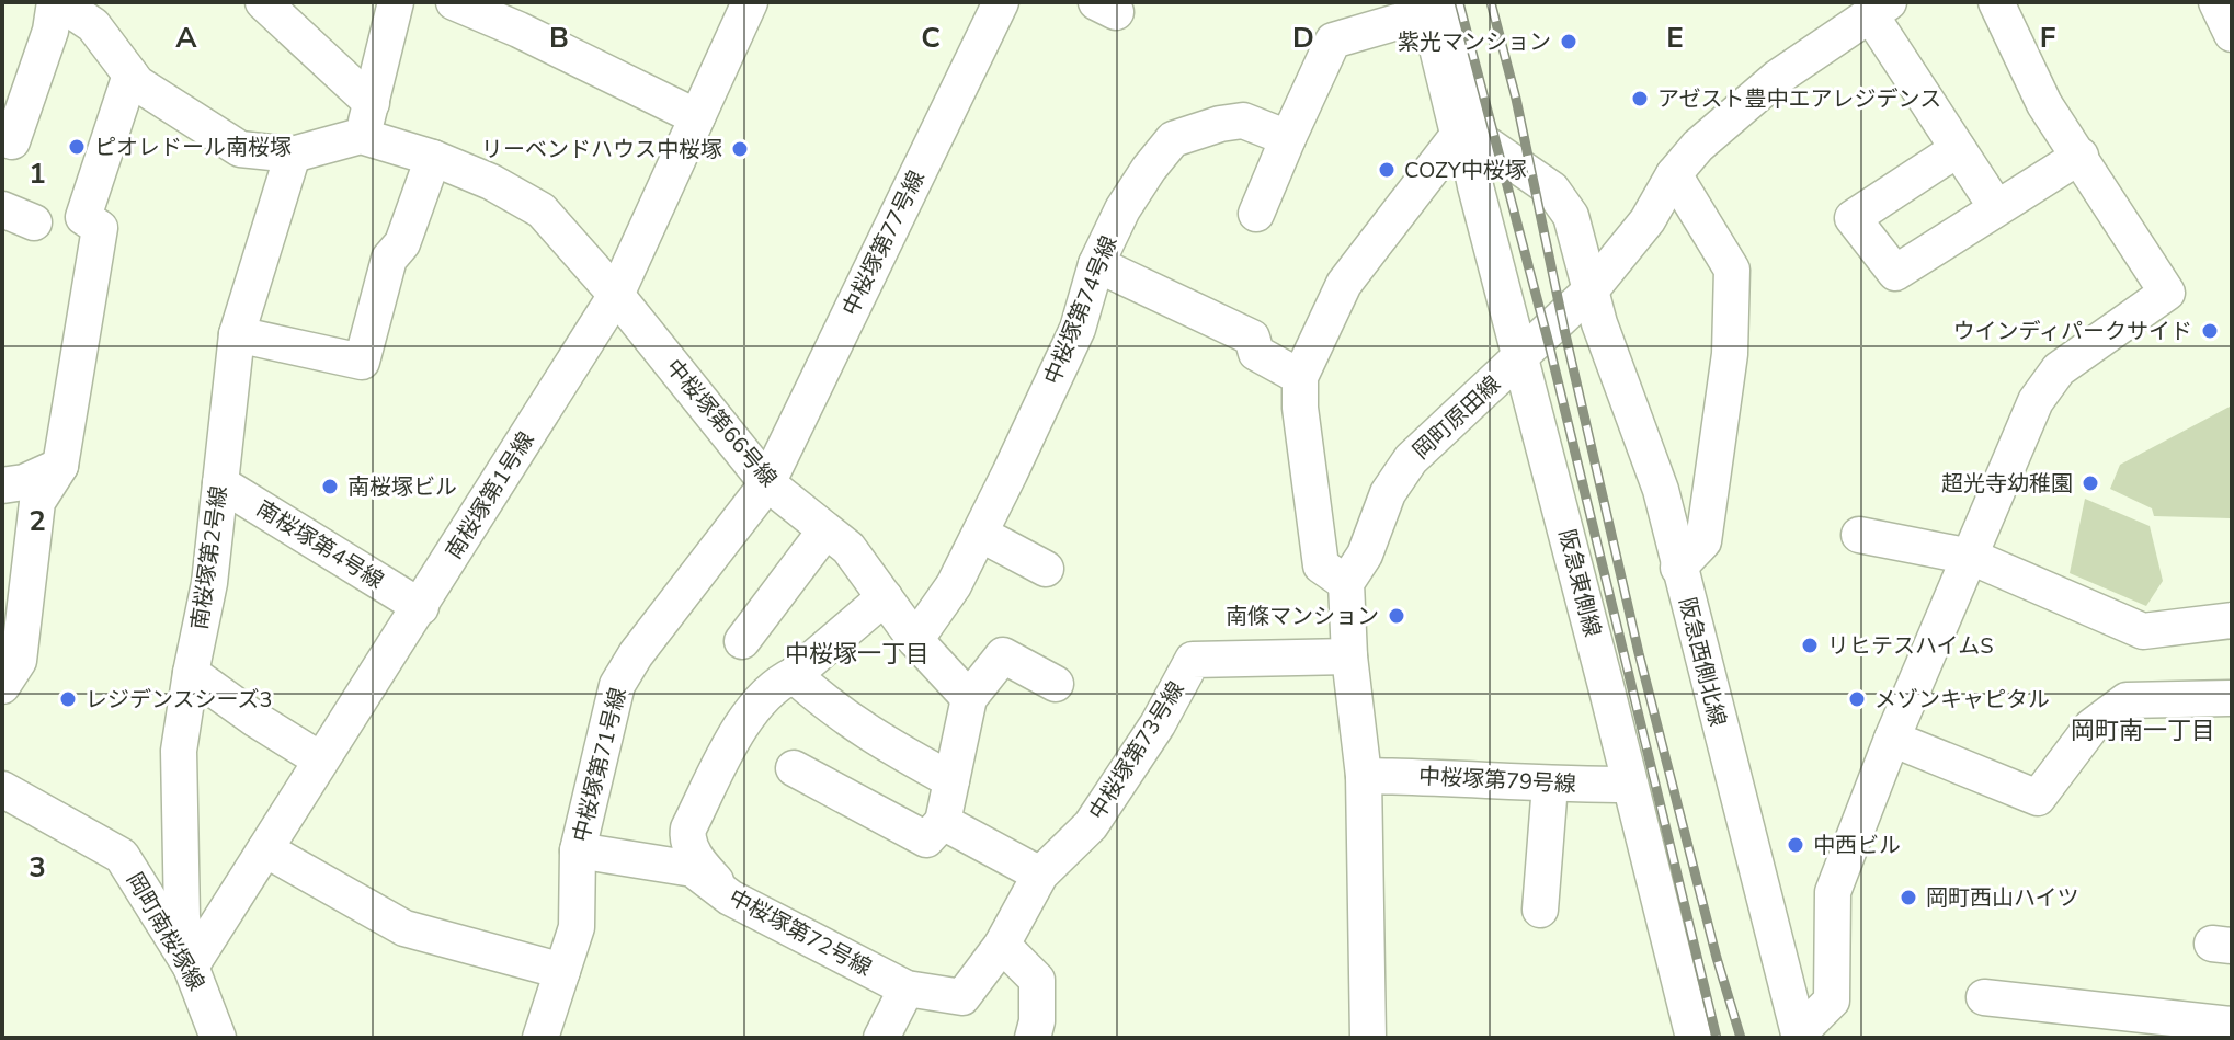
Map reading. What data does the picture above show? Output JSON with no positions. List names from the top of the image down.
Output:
{
  "streets": {
    "street": [
      "中桜塚第77号線",
      "中桜塚第74号線",
      "岡町原田線",
      "中桜塚第66号線",
      "南桜塚第1号線",
      "南桜塚第4号線",
      "南桜塚第2号線",
      "阪急東側線",
      "阪急西側北線",
      "中桜塚第73号線",
      "中桜塚第71号線",
      "中桜塚第79号線",
      "岡町南桜塚線",
      "中桜塚第72号線"
    ]
  },
  "crossings": [
    ["中桜塚第77号線", "中桜塚第66号線"],
    ["中桜塚第77号線", "中桜塚第71号線"],
    ["中桜塚第74号線", "中桜塚第66号線"],
    ["岡町原田線", "阪急東側線"],
    ["岡町原田線", "阪急西側北線"],
    ["中桜塚第66号線", "南桜塚第1号線"],
    ["中桜塚第66号線", "中桜塚第71号線"],
    ["南桜塚第1号線", "南桜塚第4号線"],
    ["南桜塚第1号線", "南桜塚第2号線"],
    ["南桜塚第1号線", "岡町南桜塚線"],
    ["南桜塚第4号線", "南桜塚第2号線"],
    ["南桜塚第2号線", "岡町南桜塚線"],
    ["阪急東側線", "中桜塚第79号線"],
    ["中桜塚第71号線", "中桜塚第72号線"]
  ],
  "districts": ["中桜塚一丁目", "岡町南一丁目"],
  "places": [
    "紫光マンション",
    "アゼスト豊中エアレジデンス",
    "ピオレドール南桜塚",
    "リーベンドハウス中桜塚",
    "COZY中桜塚",
    "ウインディパークサイド",
    "超光寺幼稚園",
    "南桜塚ビル",
    "南條マンション",
    "リヒテスハイムS",
    "レジデンスシーズ3",
    "メゾンキャピタル",
    "中西ビル",
    "岡町西山ハイツ"
  ],
  "grid": {
    "columns": [
      "A",
      "B",
      "C",
      "D",
      "E",
      "F"
    ],
    "rows": ["1", "2", "3"]
  }
}
